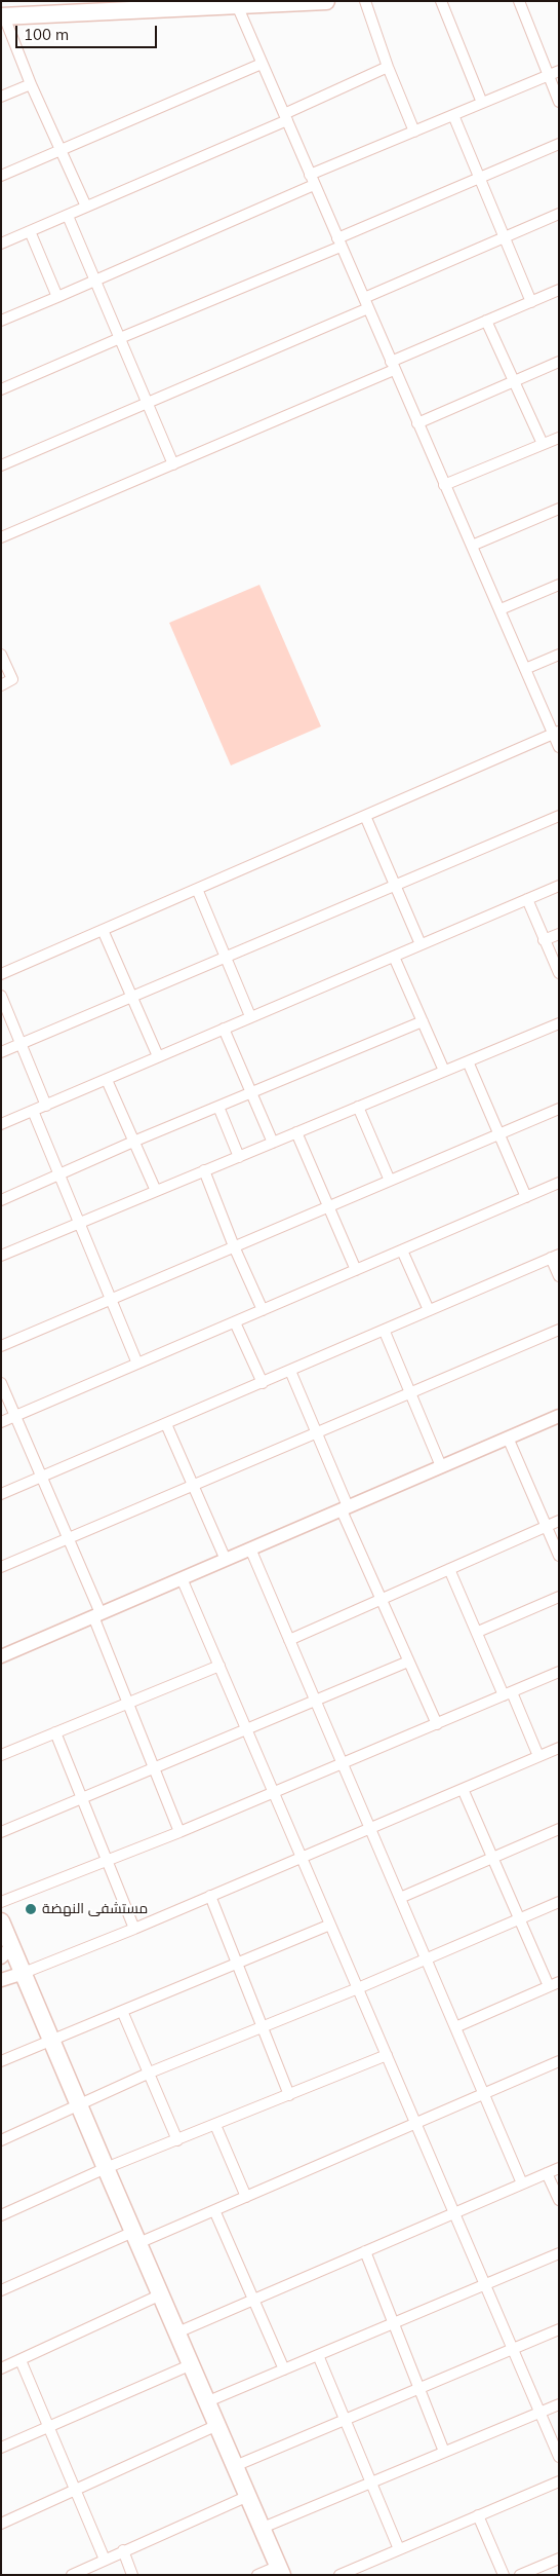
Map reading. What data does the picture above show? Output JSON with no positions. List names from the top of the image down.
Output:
{
  "places": ["مستشفى النهضة"],
  "scale_bar": "100 m"
}
